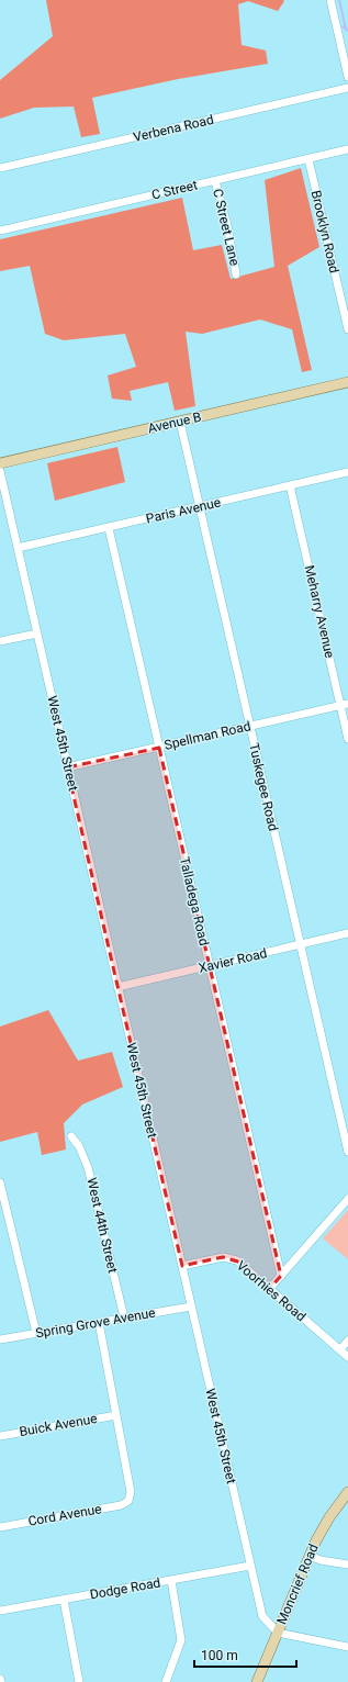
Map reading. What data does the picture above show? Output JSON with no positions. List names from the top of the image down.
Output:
{
  "streets": {
    "main road": ["Avenue B", "Moncrief Road"],
    "street": [
      "Verbena Road",
      "C Street",
      "C Street Lane",
      "Brooklyn Road",
      "Paris Avenue",
      "Meharry Avenue",
      "Spellman Road",
      "West 45th Street",
      "Tuskegee Road",
      "Talladega Road",
      "Xavier Road",
      "West 44th Street",
      "Voorhies Road",
      "Spring Grove Avenue",
      "Buick Avenue",
      "Cord Avenue",
      "Dodge Road"
    ]
  },
  "crossings": [
    ["C Street", "C Street Lane"],
    ["C Street", "Brooklyn Road"],
    ["Avenue B", "Tuskegee Road"],
    ["Paris Avenue", "Meharry Avenue"],
    ["Paris Avenue", "West 45th Street"],
    ["Paris Avenue", "Tuskegee Road"],
    ["Paris Avenue", "Talladega Road"],
    ["Meharry Avenue", "Spellman Road"],
    ["Spellman Road", "West 45th Street"],
    ["Spellman Road", "Tuskegee Road"],
    ["Spellman Road", "Talladega Road"],
    ["West 45th Street", "Xavier Road"],
    ["West 45th Street", "Voorhies Road"],
    ["West 45th Street", "Spring Grove Avenue"],
    ["West 45th Street", "Moncrief Road"],
    ["West 45th Street", "Dodge Road"],
    ["Tuskegee Road", "Xavier Road"],
    ["Talladega Road", "Xavier Road"],
    ["West 44th Street", "Spring Grove Avenue"],
    ["Buick Avenue", "Cord Avenue"]
  ],
  "scale_bar": "100 m"
}
